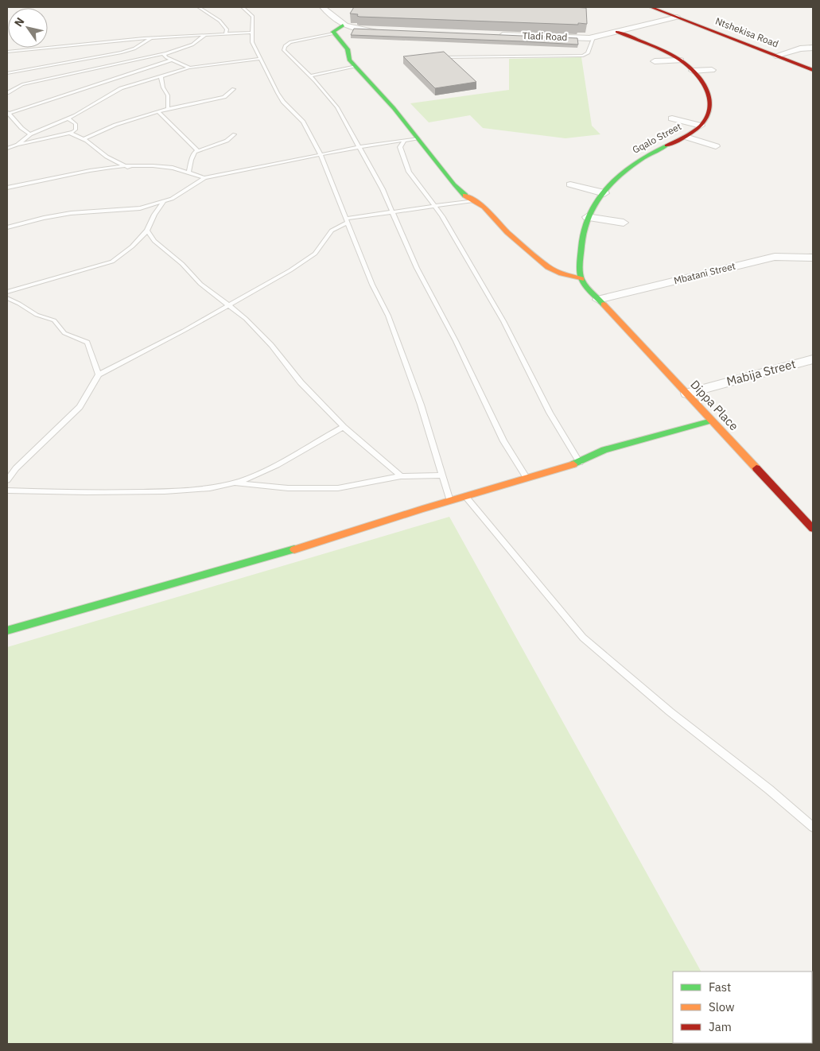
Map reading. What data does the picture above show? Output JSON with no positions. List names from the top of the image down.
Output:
{
  "streets": {
    "street": [
      "Ntshekisa Road",
      "Tladi Road",
      "Gqalo Street",
      "Mbatani Street",
      "Mabija Street",
      "Dippa Place"
    ]
  },
  "crossings": [
    ["Ntshekisa Road", "Tladi Road"],
    ["Tladi Road", "Gqalo Street"],
    ["Mbatani Street", "Dippa Place"],
    ["Mabija Street", "Dippa Place"]
  ],
  "legend": ["Fast", "Slow", "Jam"],
  "north": "top left"
}
